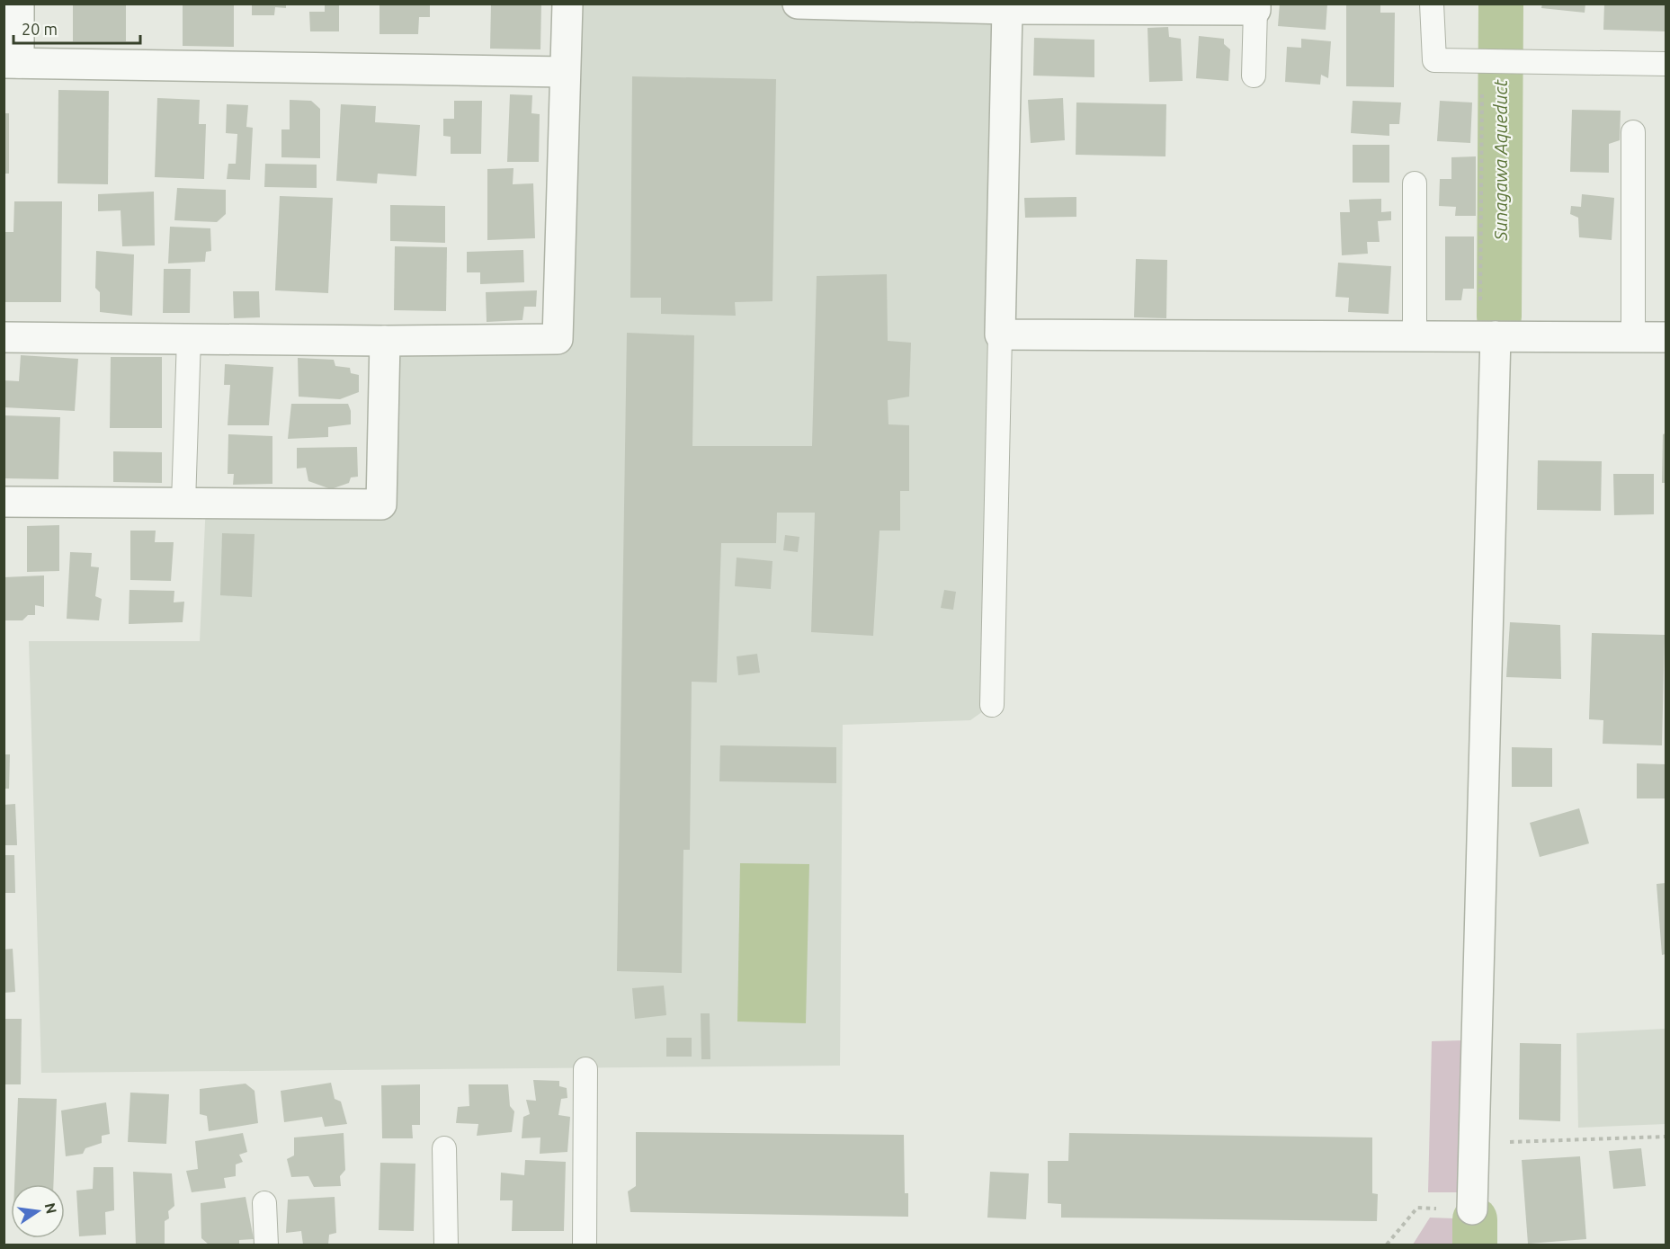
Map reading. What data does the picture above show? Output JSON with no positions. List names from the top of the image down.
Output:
{
  "water": ["Sunagawa Aqueduct"],
  "scale_bar": "20 m",
  "north": "right"
}
